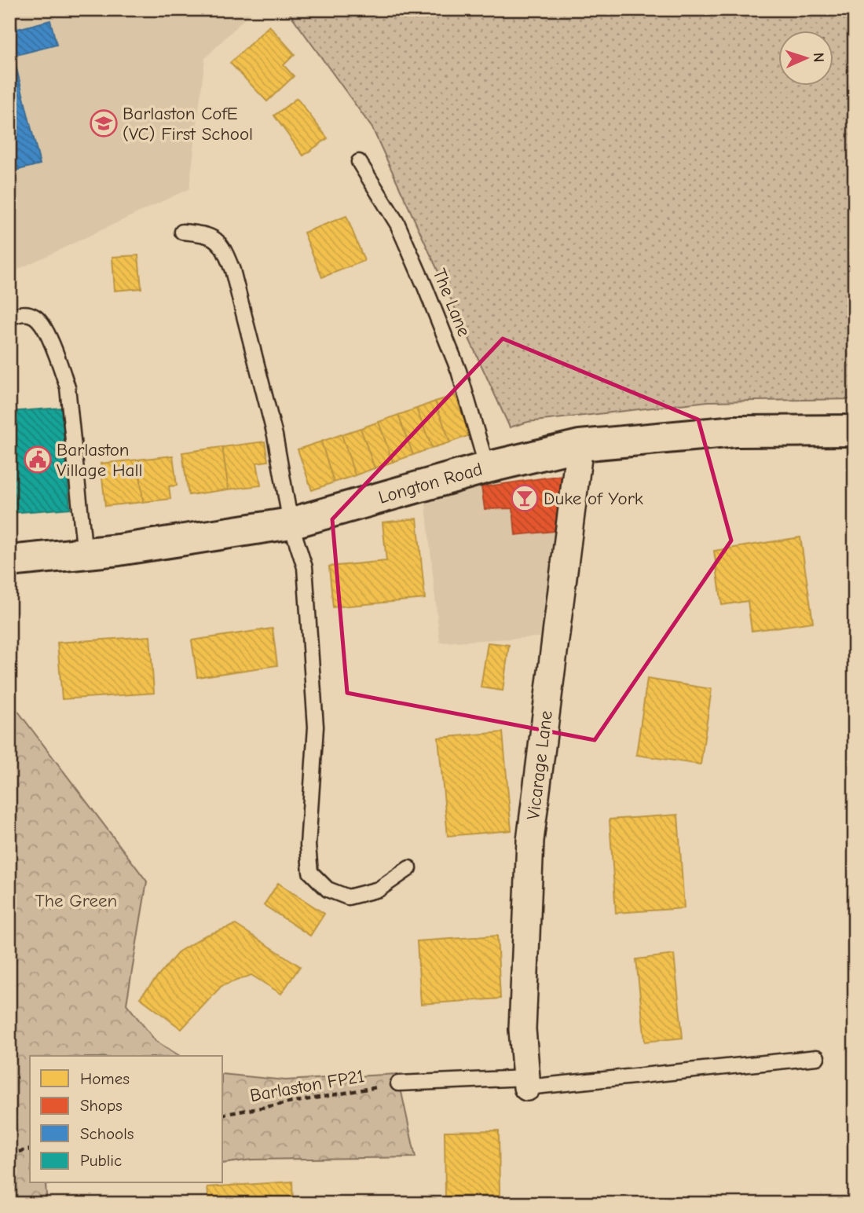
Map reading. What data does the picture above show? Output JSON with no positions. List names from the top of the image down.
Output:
{
  "streets": {
    "street": ["Longton Road", "Vicarage Lane"],
    "lane": ["The Lane"],
    "path": ["Barlaston FP21"]
  },
  "crossings": [
    ["The Lane", "Longton Road"],
    ["Longton Road", "Vicarage Lane"]
  ],
  "parks": ["The Green"],
  "places": {
    "school or university": ["Barlaston CofE (VC) First School"],
    "public building": ["Barlaston Village Hall"],
    "bar": ["Duke of York"]
  },
  "legend": [
    "Homes",
    "Shops",
    "Schools",
    "Public"
  ],
  "north": "right"
}
